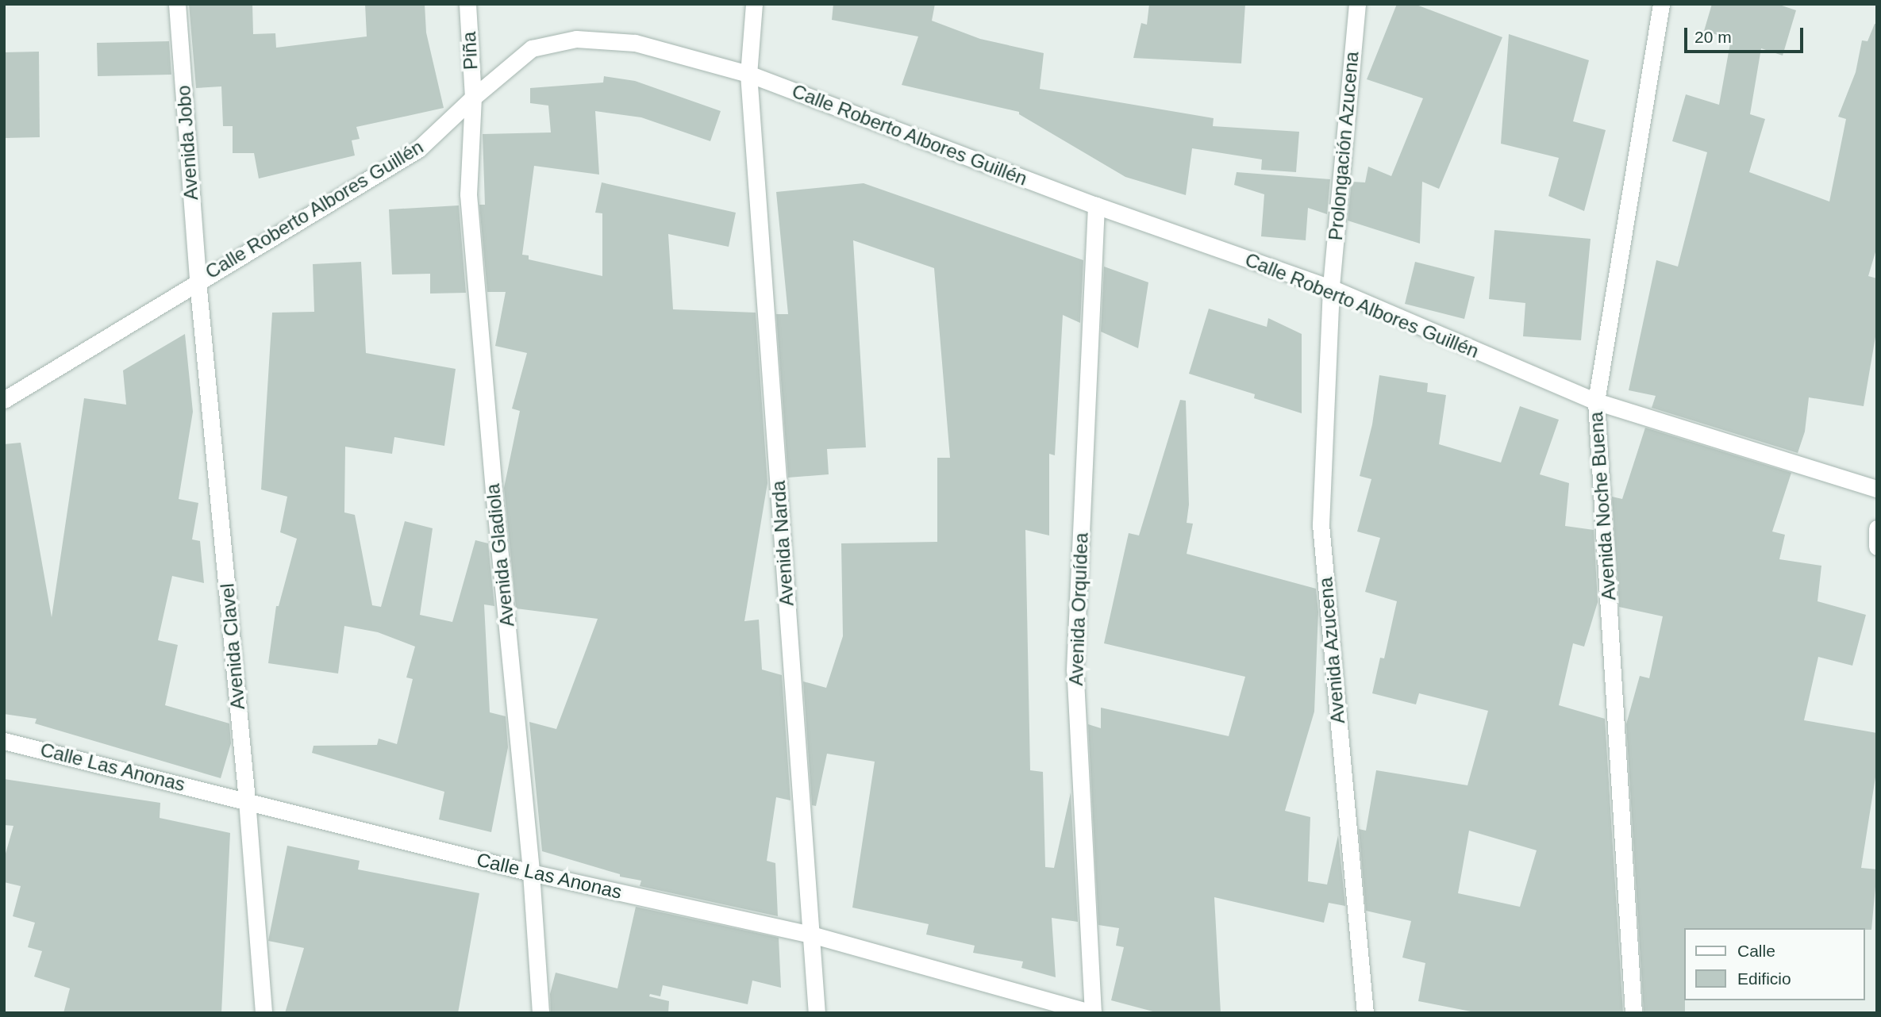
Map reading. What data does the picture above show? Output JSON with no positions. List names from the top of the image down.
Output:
{
  "streets": {
    "street": [
      "Piña",
      "Calle Roberto Albores Guillén",
      "Avenida Jobo",
      "Prolongación Azucena",
      "Avenida Noche Buena",
      "Avenida Narda",
      "Avenida Gladiola",
      "Avenida Orquídea",
      "Avenida Clavel",
      "Avenida Azucena",
      "Calle Las Anonas"
    ]
  },
  "crossings": [
    ["Piña", "Calle Roberto Albores Guillén"],
    ["Piña", "Avenida Gladiola"],
    ["Calle Roberto Albores Guillén", "Avenida Jobo"],
    ["Calle Roberto Albores Guillén", "Prolongación Azucena"],
    ["Calle Roberto Albores Guillén", "Avenida Noche Buena"],
    ["Calle Roberto Albores Guillén", "Avenida Narda"],
    ["Calle Roberto Albores Guillén", "Avenida Gladiola"],
    ["Calle Roberto Albores Guillén", "Avenida Orquídea"],
    ["Calle Roberto Albores Guillén", "Avenida Clavel"],
    ["Calle Roberto Albores Guillén", "Avenida Azucena"],
    ["Avenida Jobo", "Avenida Clavel"],
    ["Prolongación Azucena", "Avenida Azucena"],
    ["Avenida Narda", "Calle Las Anonas"],
    ["Avenida Gladiola", "Calle Las Anonas"],
    ["Avenida Orquídea", "Calle Las Anonas"],
    ["Avenida Clavel", "Calle Las Anonas"]
  ],
  "legend": ["Calle", "Edificio"],
  "scale_bar": "20 m"
}
